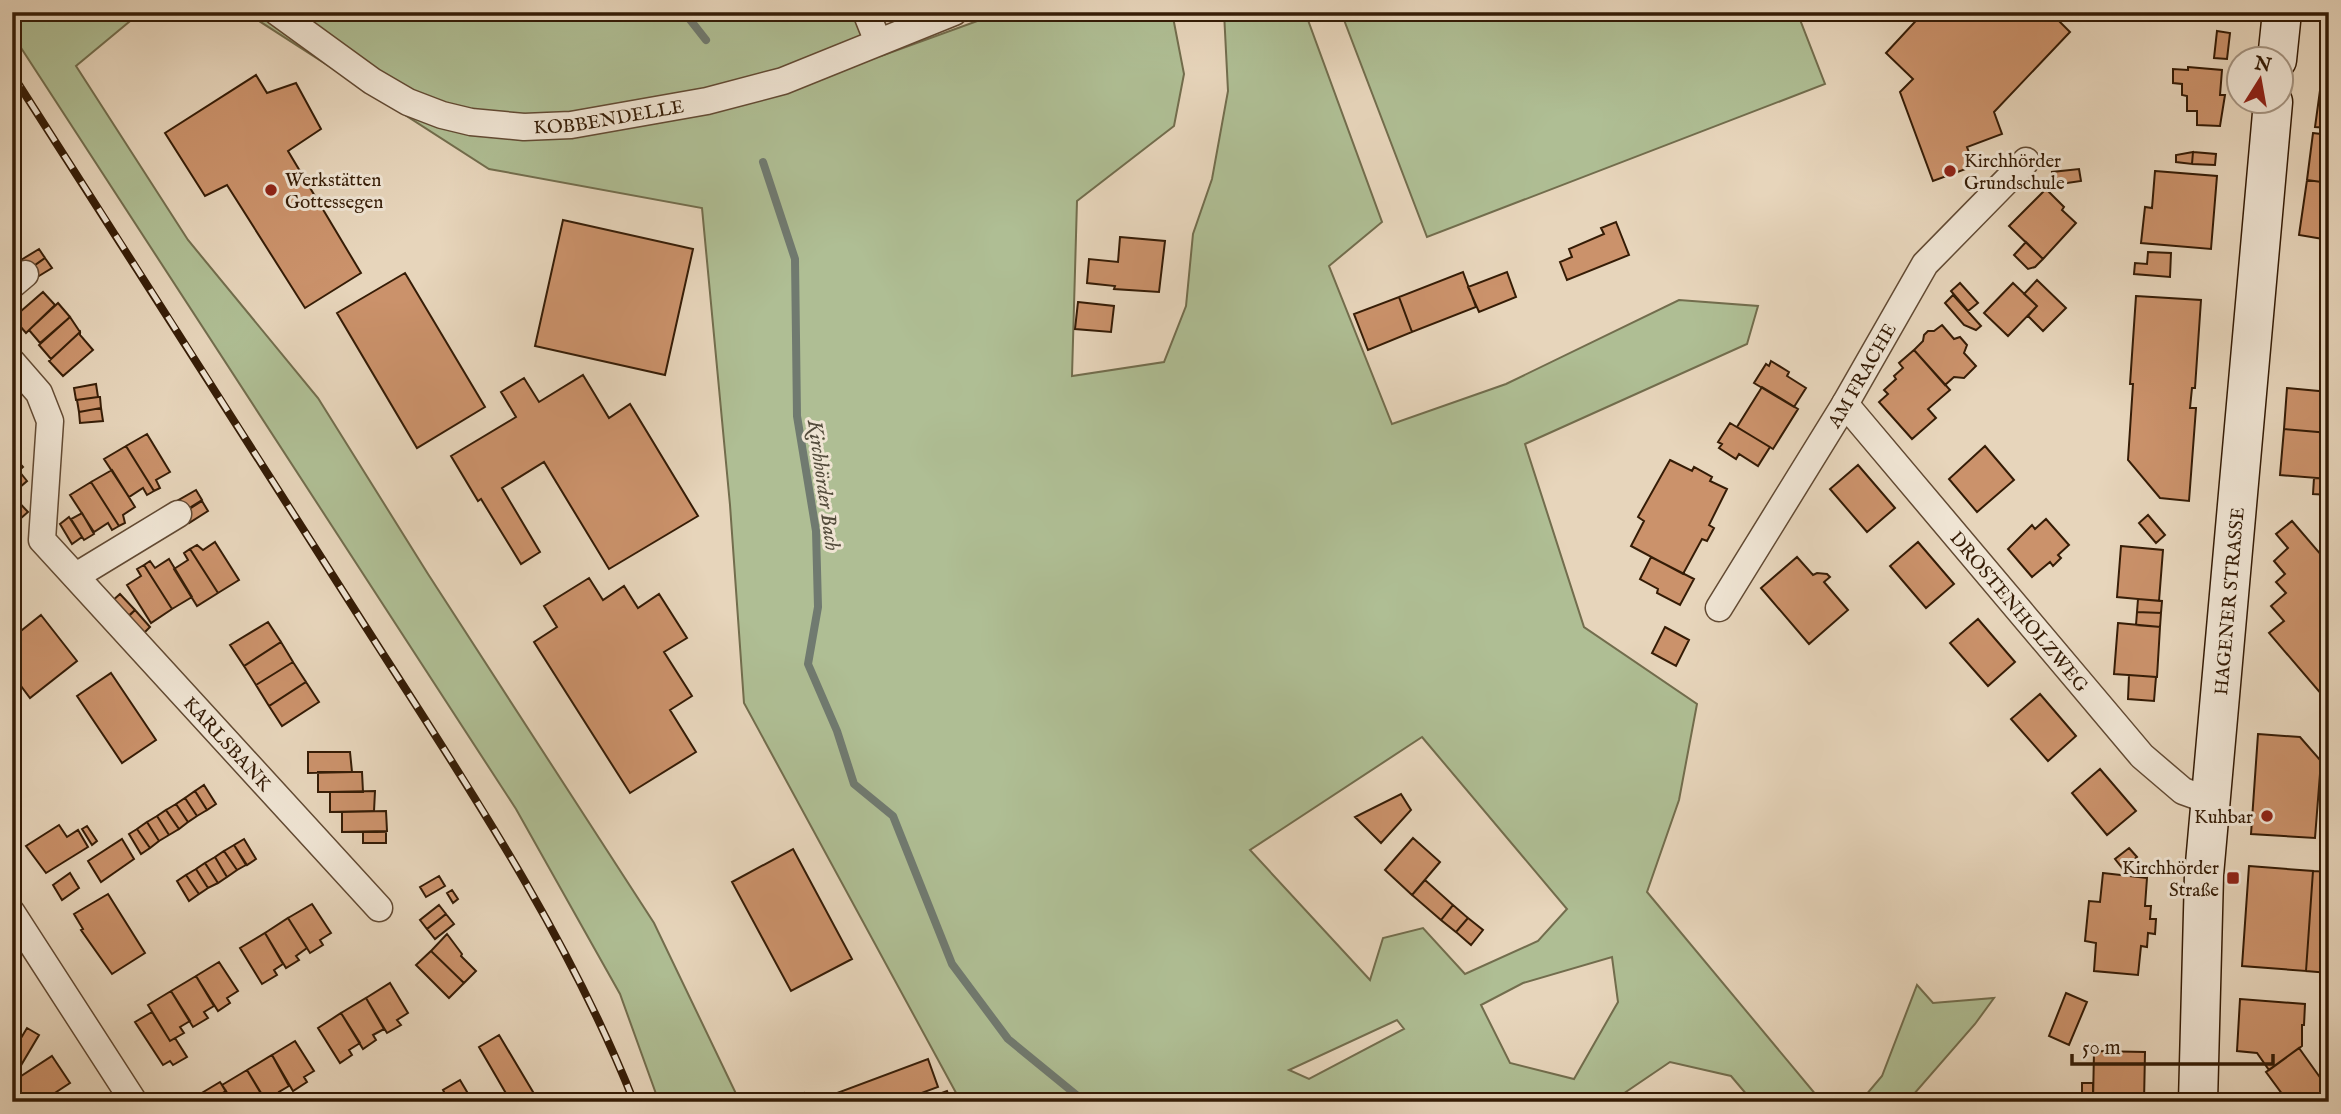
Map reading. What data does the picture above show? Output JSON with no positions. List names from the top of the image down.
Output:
{
  "streets": {
    "main road": ["HAGENER STRASSE"],
    "street": [
      "KOBBENDELLE",
      "AM FRACHE",
      "DROSTENHOLZWEG",
      "KARLSBANK"
    ]
  },
  "crossings": [
    ["AM FRACHE", "DROSTENHOLZWEG"],
    ["HAGENER STRASSE", "DROSTENHOLZWEG"]
  ],
  "water": ["Kirchhörder Bach"],
  "places": {
    "other": ["Kirchhörder Grundschule", "Werkstätten Gottessegen", "Kuhbar"],
    "transit": ["Kirchhörder Straße"]
  },
  "scale_bar": "50 m",
  "north": "top"
}
